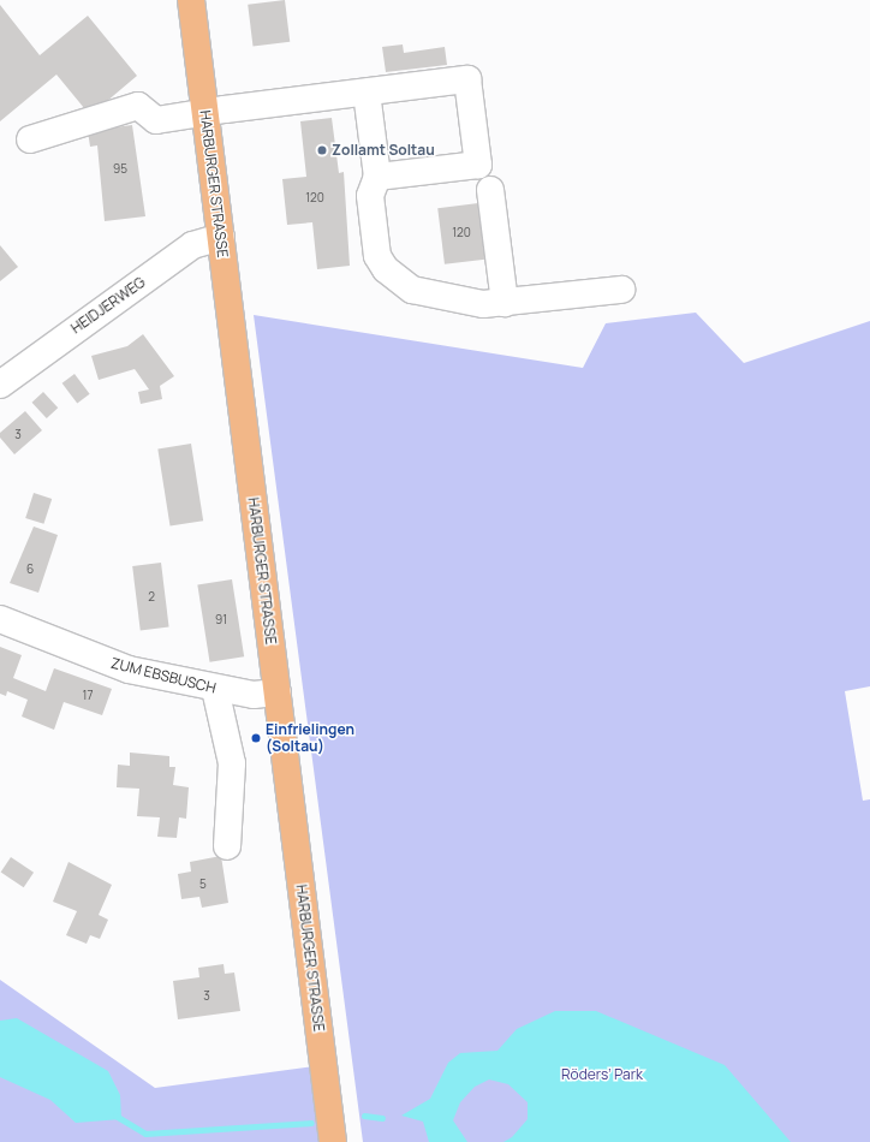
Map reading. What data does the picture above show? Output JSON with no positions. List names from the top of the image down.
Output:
{
  "streets": {
    "main road": ["HARBURGER STRASSE"],
    "street": ["HEIDJERWEG", "ZUM EBSBUSCH"]
  },
  "crossings": [
    ["HARBURGER STRASSE", "HEIDJERWEG"],
    ["HARBURGER STRASSE", "ZUM EBSBUSCH"]
  ],
  "parks": ["Röders’ Park"],
  "places": ["Zollamt Soltau", "Einfrielingen (Soltau)"],
  "house_numbers": [
    "95",
    "120",
    "120",
    "3",
    "6",
    "2",
    "91",
    "17",
    "5",
    "3"
  ]
}
